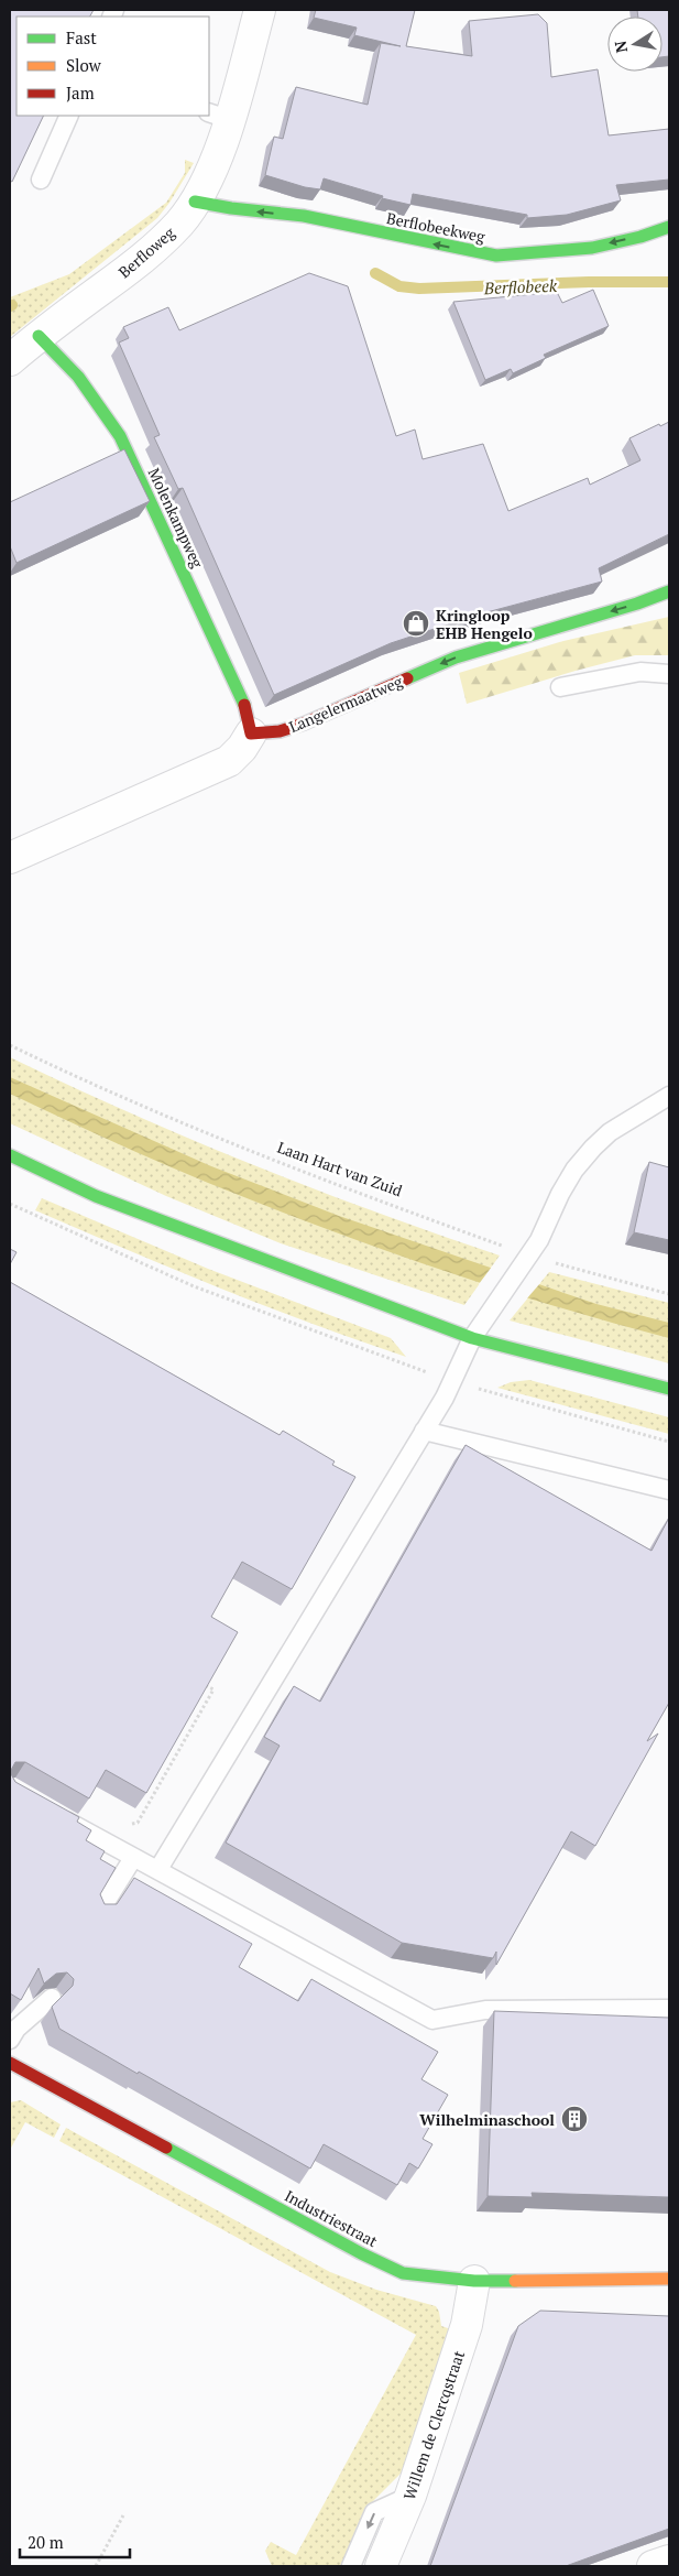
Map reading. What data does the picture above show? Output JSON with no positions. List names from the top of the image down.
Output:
{
  "streets": {
    "street": [
      "Berflobeekweg",
      "Berfloweg",
      "Molenkampweg",
      "Langelermaatweg",
      "Industriestraat",
      "Willem de Clercqstraat"
    ],
    "path": ["Laan Hart van Zuid"]
  },
  "crossings": [
    ["Berflobeekweg", "Berfloweg"],
    ["Berfloweg", "Molenkampweg"],
    ["Molenkampweg", "Langelermaatweg"],
    ["Industriestraat", "Willem de Clercqstraat"]
  ],
  "one_way": ["Berflobeekweg", "Langelermaatweg"],
  "water": ["Berflobeek"],
  "places": {
    "shop": ["Kringloop EHB Hengelo"],
    "building": ["Wilhelminaschool"]
  },
  "legend": ["Fast", "Slow", "Jam"],
  "scale_bar": "20 m",
  "north": "left"
}
